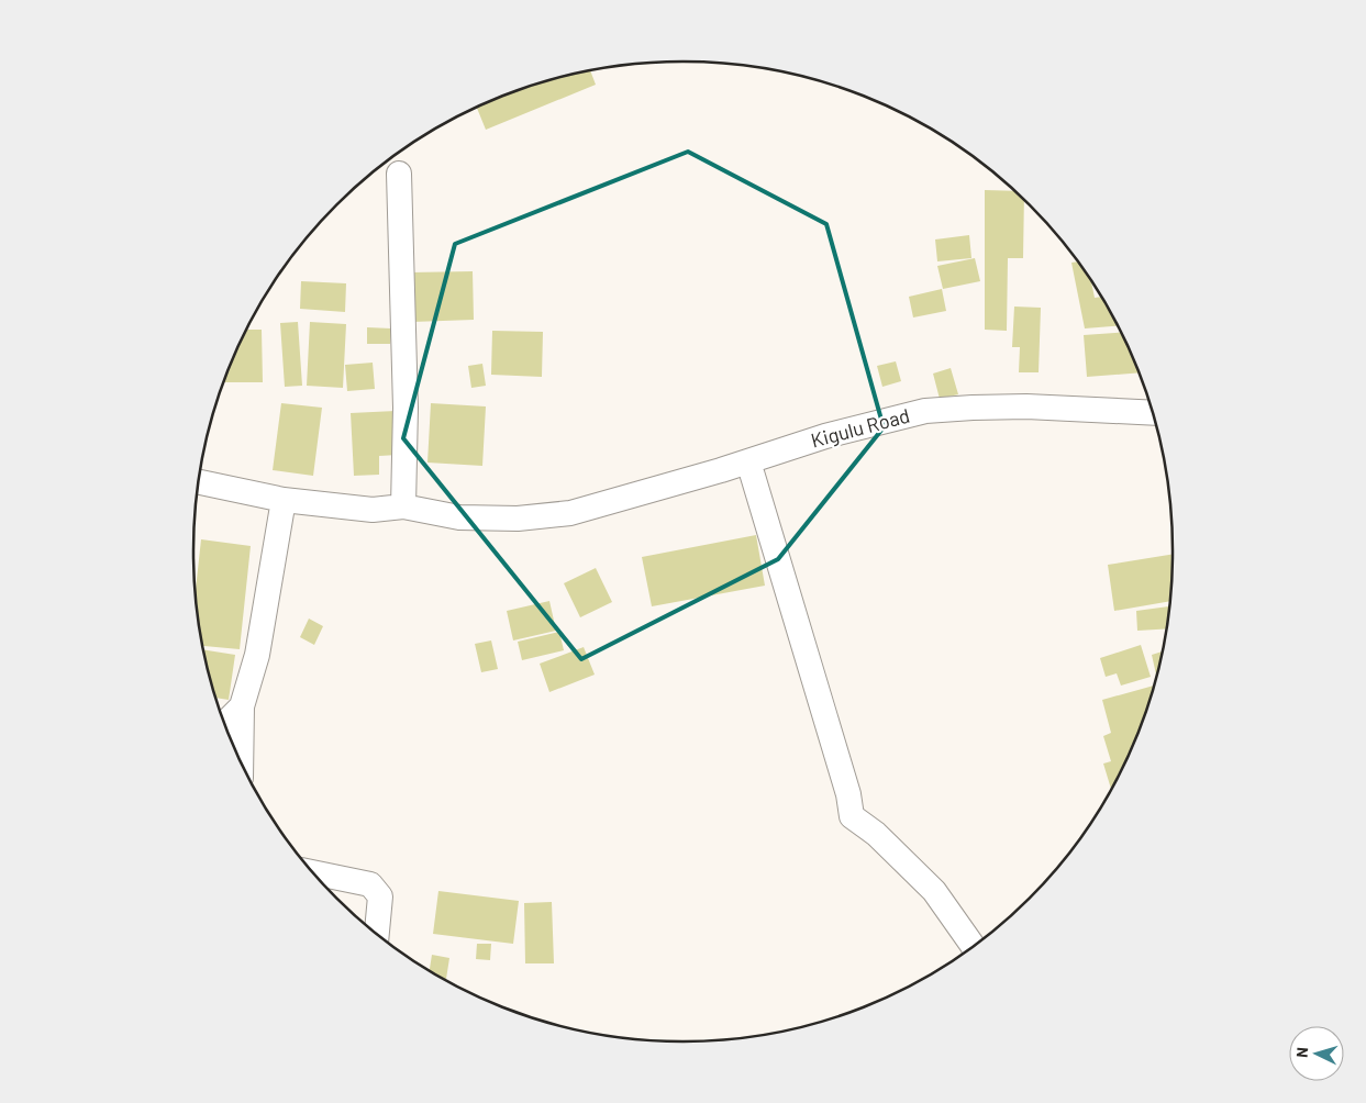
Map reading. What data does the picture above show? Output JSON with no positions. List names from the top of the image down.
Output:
{
  "streets": {
    "street": ["Kigulu Road"]
  },
  "north": "left"
}
